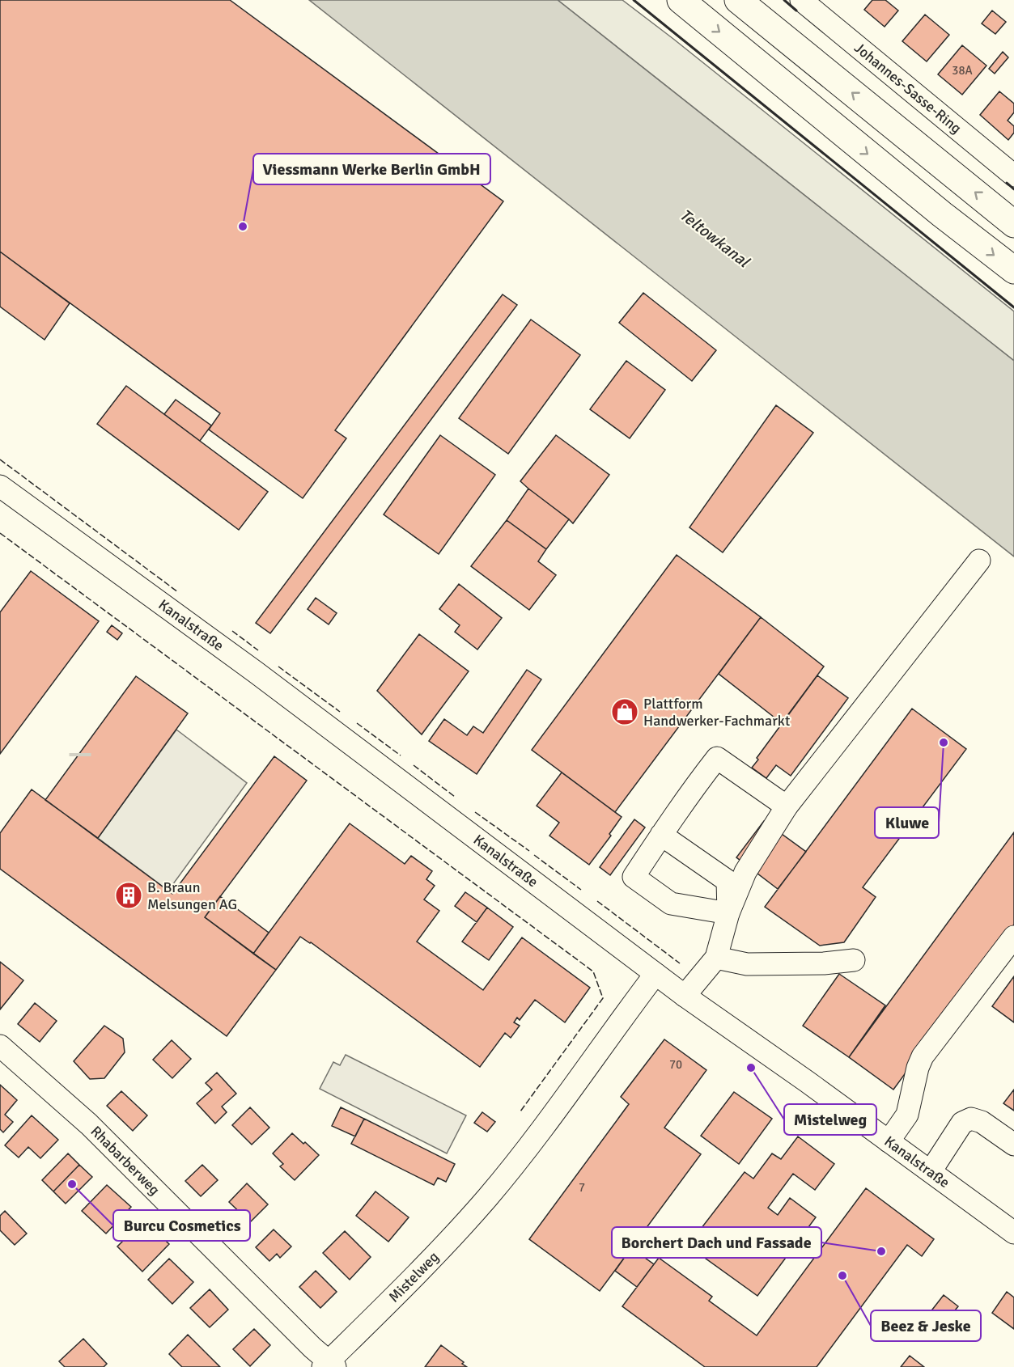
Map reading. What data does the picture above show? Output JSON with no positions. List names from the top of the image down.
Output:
{
  "streets": {
    "street": [
      "Johannes-Sasse-Ring",
      "Kanalstraße",
      "Rhabarberweg",
      "Mistelweg"
    ]
  },
  "crossings": [
    ["Kanalstraße", "Mistelweg"],
    ["Rhabarberweg", "Mistelweg"]
  ],
  "water": ["Teltowkanal"],
  "places": {
    "other": [
      "Viessmann Werke Berlin GmbH",
      "Kluwe",
      "Mistelweg",
      "Burcu Cosmetics",
      "Borchert Dach und Fassade",
      "Beez & Jeske"
    ],
    "shop": ["Plattform Handwerker-Fachmarkt"],
    "building": ["B. Braun Melsungen AG"]
  },
  "house_numbers": ["38A", "70", "7"]
}
